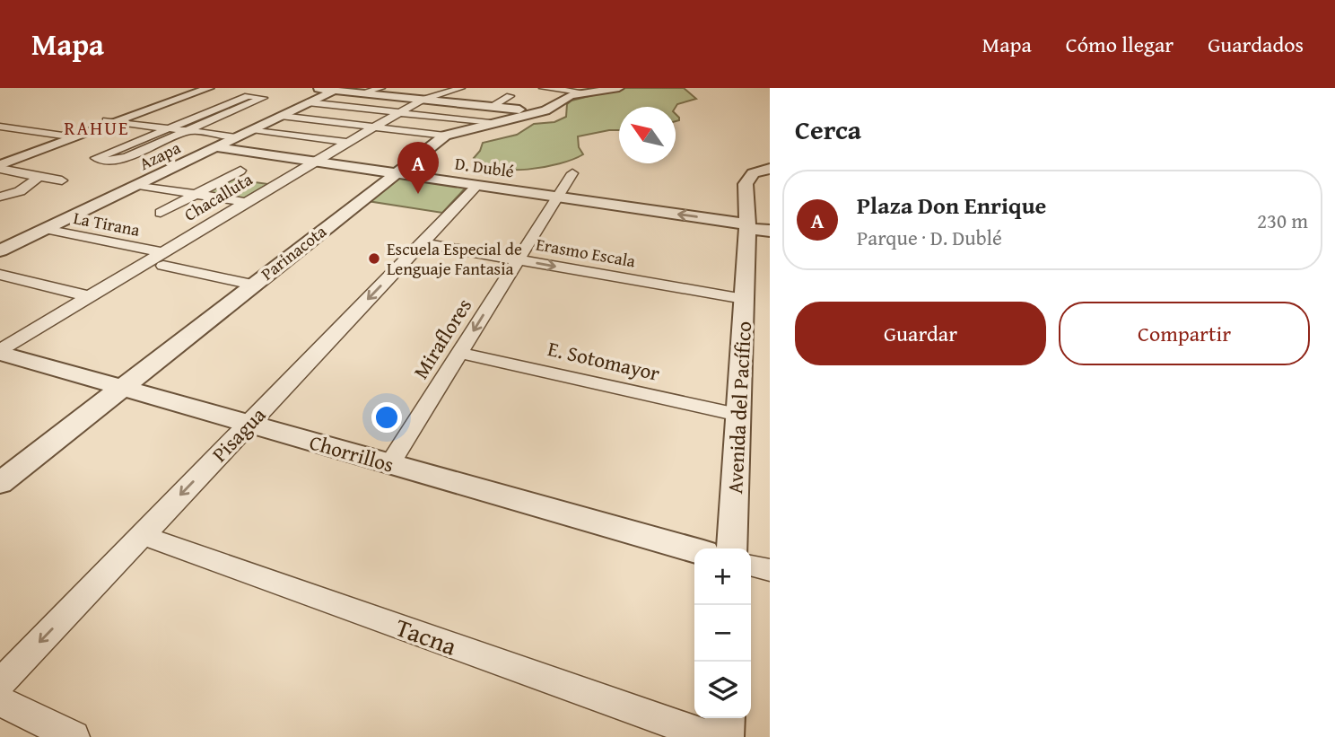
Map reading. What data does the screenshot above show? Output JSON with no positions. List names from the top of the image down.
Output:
{
  "streets": {
    "street": [
      "Azapa",
      "D. Dublé",
      "Chacalluta",
      "La Tirana",
      "Parinacota",
      "Erasmo Escala",
      "Miraflores",
      "E. Sotomayor",
      "Avenida del Pacífico",
      "Pisagua",
      "Chorrillos",
      "Tacna"
    ]
  },
  "crossings": [
    ["Azapa", "D. Dublé"],
    ["Azapa", "La Tirana"],
    ["D. Dublé", "Chacalluta"],
    ["D. Dublé", "Parinacota"],
    ["D. Dublé", "Miraflores"],
    ["D. Dublé", "Avenida del Pacífico"],
    ["D. Dublé", "Pisagua"],
    ["Chacalluta", "La Tirana"],
    ["Chacalluta", "Chorrillos"],
    ["La Tirana", "Parinacota"],
    ["Parinacota", "Chorrillos"],
    ["Erasmo Escala", "Miraflores"],
    ["Erasmo Escala", "Avenida del Pacífico"],
    ["Erasmo Escala", "Pisagua"],
    ["Miraflores", "E. Sotomayor"],
    ["Miraflores", "Chorrillos"],
    ["E. Sotomayor", "Avenida del Pacífico"],
    ["Pisagua", "Chorrillos"],
    ["Pisagua", "Tacna"]
  ],
  "one_way": ["D. Dublé", "Erasmo Escala", "Pisagua"],
  "districts": ["RAHUE"],
  "places": ["Escuela Especial de Lenguaje Fantasia"],
  "north": "top left",
  "page": {
    "header": "Mapa",
    "nav": ["Mapa", "Cómo llegar", "Guardados"],
    "heading": "Cerca",
    "pins": "A",
    "list": [
      {
        "mark": "A",
        "name": "Plaza Don Enrique",
        "note": "Parque · D. Dublé",
        "value": "230 m"
      }
    ],
    "buttons": ["Guardar", "Compartir"],
    "map_buttons": ["+", "−"]
  }
}
